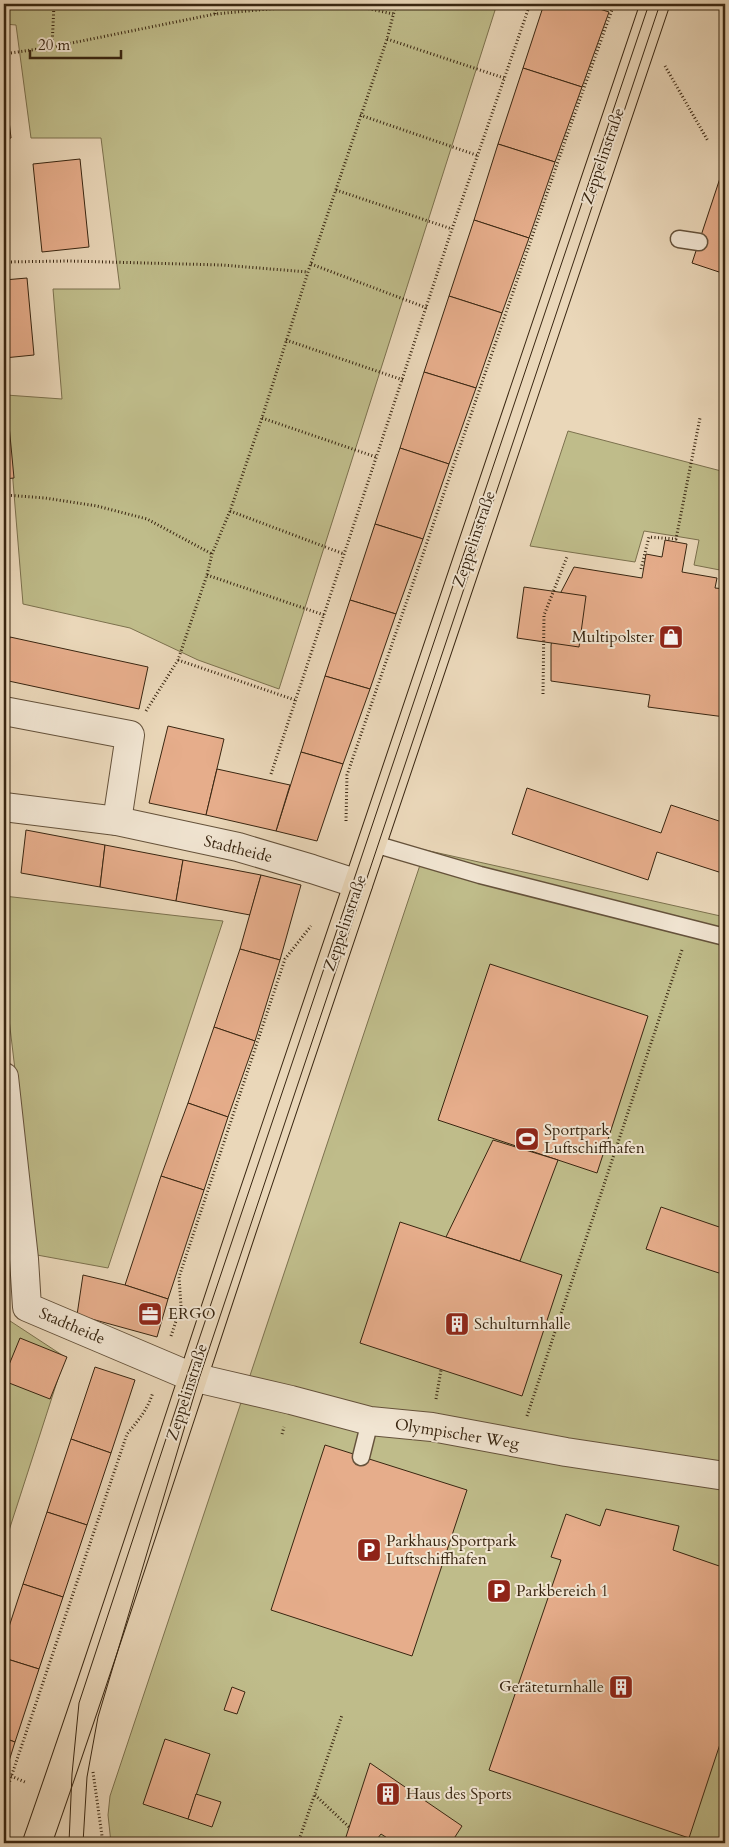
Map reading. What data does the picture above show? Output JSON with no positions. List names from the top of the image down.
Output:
{
  "streets": {
    "main road": ["Zeppelinstraße"],
    "street": ["Stadtheide", "Olympischer Weg"]
  },
  "crossings": [
    ["Zeppelinstraße", "Stadtheide"],
    ["Zeppelinstraße", "Olympischer Weg"],
    ["Stadtheide", "Olympischer Weg"]
  ],
  "places": {
    "shop": ["Multipolster"],
    "sports": ["Sportpark Luftschiffhafen"],
    "office": ["ERGO"],
    "building": ["Schulturnhalle", "Geräteturnhalle", "Haus des Sports"],
    "parking": ["Parkhaus Sportpark Luftschiffhafen", "Parkbereich 1"]
  },
  "scale_bar": "20 m"
}
